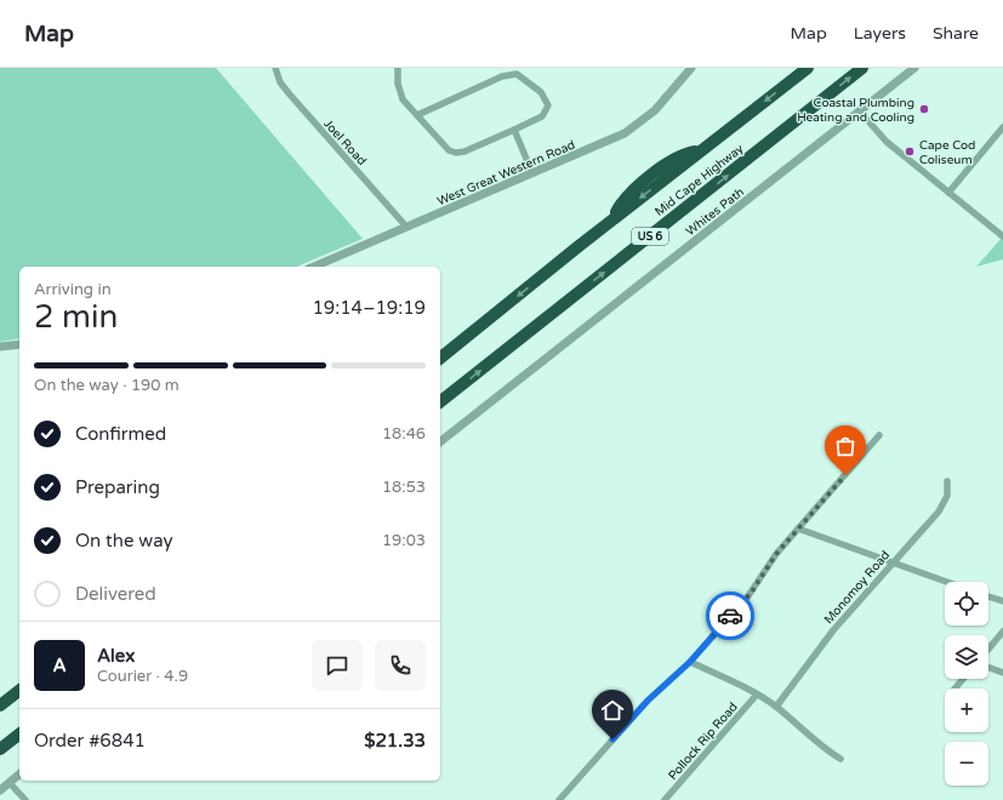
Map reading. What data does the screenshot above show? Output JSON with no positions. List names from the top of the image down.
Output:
{
  "streets": {
    "highway": ["Mid Cape Highway", "US 6"],
    "street": [
      "Joel Road",
      "West Great Western Road",
      "Whites Path",
      "Monomoy Road",
      "Pollock Rip Road"
    ]
  },
  "crossings": [
    ["Joel Road", "West Great Western Road"]
  ],
  "places": ["Coastal Plumbing Heating and Cooling", "Cape Cod Coliseum"],
  "page": {
    "header": "Map",
    "nav": ["Map", "Layers", "Share"],
    "heading": ["2 min", "Arriving in", "19:14–19:19"],
    "panel": [
      "Alex",
      "Courier · 4.9",
      "Order #6841",
      "$21.33"
    ],
    "bar": "On the way · 190 m",
    "list": [
      ["Confirmed", "18:46"],
      ["Preparing", "18:53"],
      ["On the way", "19:03"],
      "Delivered"
    ],
    "map_buttons": ["+", "−"],
    "round": "A"
  }
}
